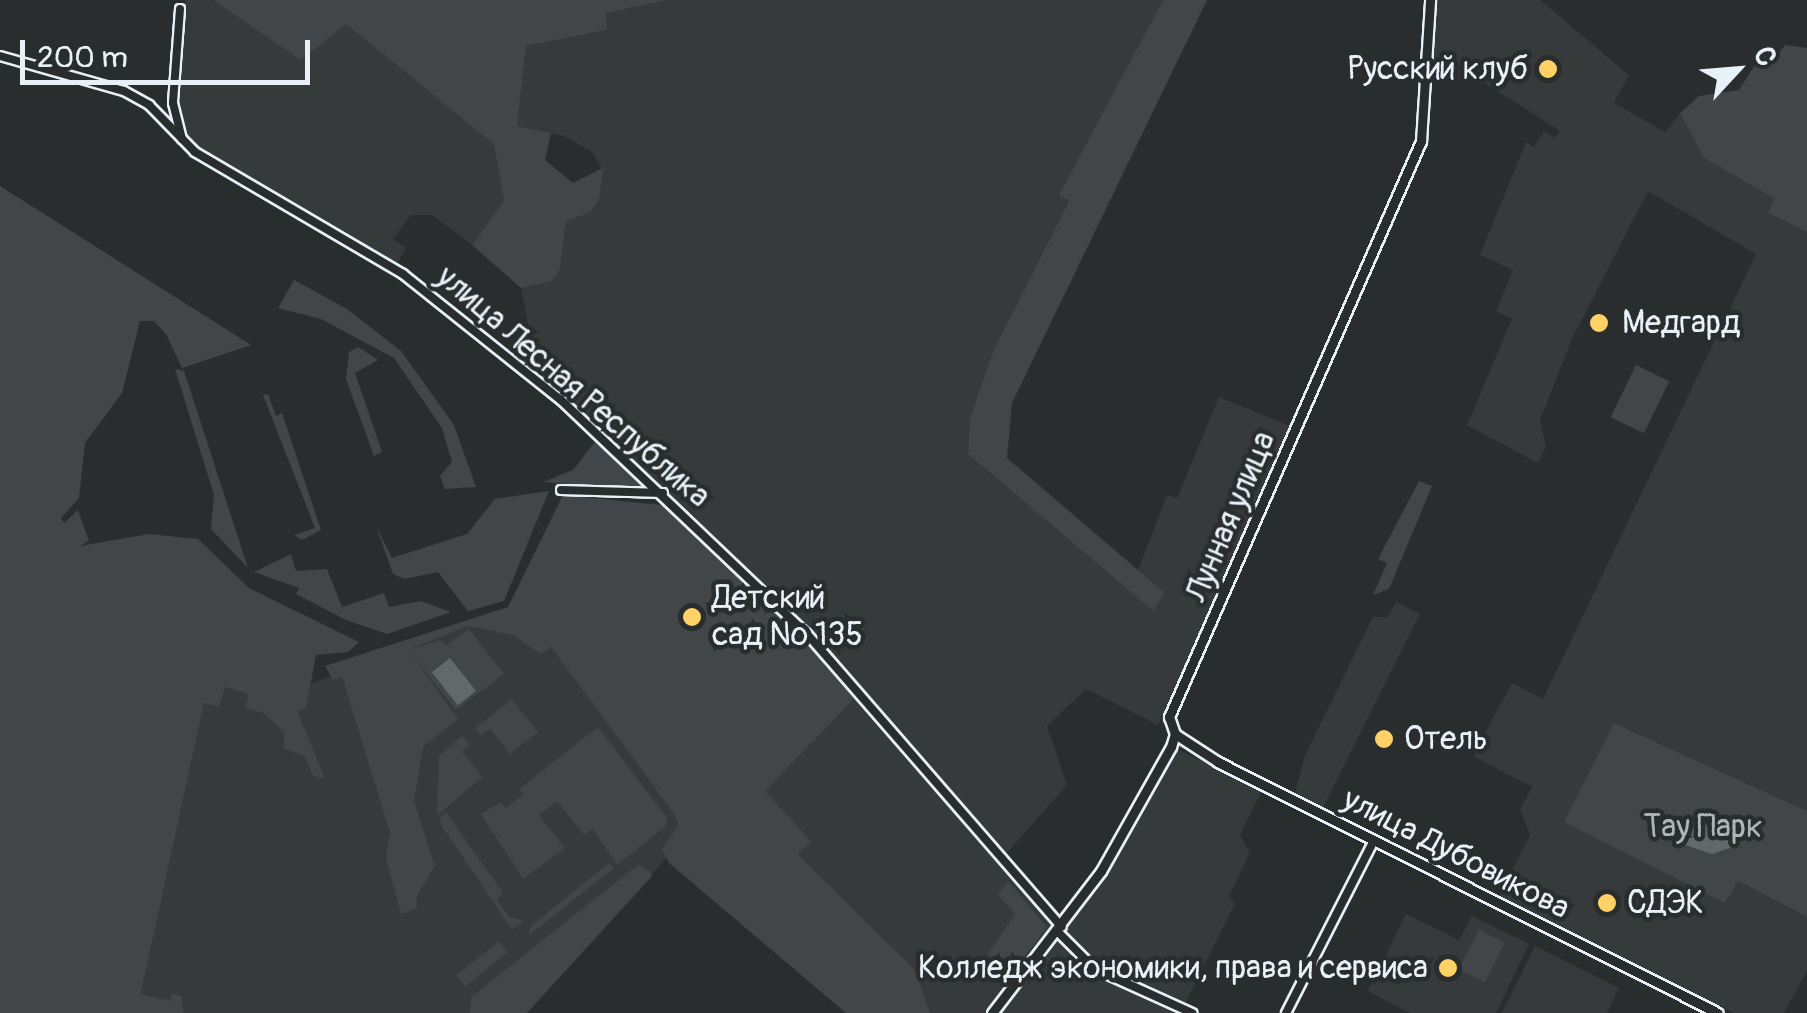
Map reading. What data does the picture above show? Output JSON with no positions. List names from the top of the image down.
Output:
{
  "streets": {
    "street": ["улица Лесная Республика", "Лунная улица", "улица Дубовикова"]
  },
  "crossings": [
    ["улица Лесная Республика", "Лунная улица"],
    ["Лунная улица", "улица Дубовикова"]
  ],
  "parks": ["Тау Парк"],
  "places": [
    "Русский клуб",
    "Медгард",
    "Детский сад № 135",
    "Отель",
    "СДЭК",
    "Колледж экономики, права и сервиса"
  ],
  "scale_bar": "200 m",
  "north": "top right"
}
